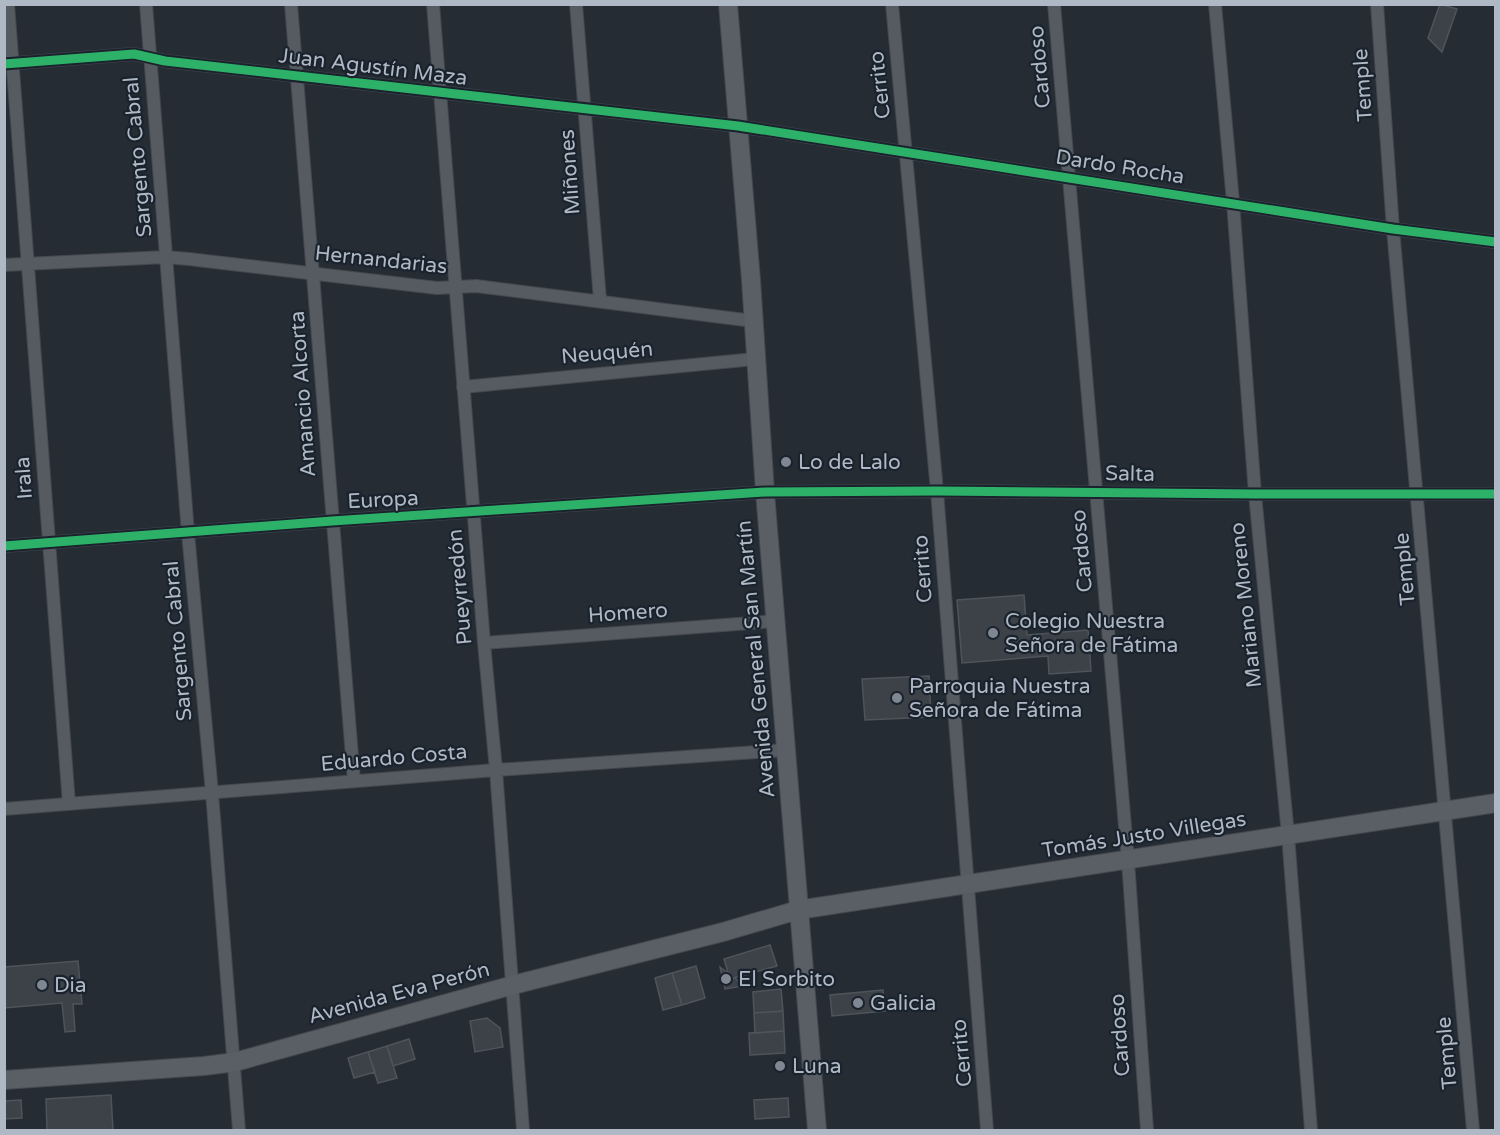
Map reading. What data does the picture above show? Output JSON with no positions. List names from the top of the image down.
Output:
{
  "streets": {
    "main road": ["Avenida General San Martín", "Tomás Justo Villegas", "Avenida Eva Perón"],
    "street": [
      "Juan Agustín Maza",
      "Cardoso",
      "Cerrito",
      "Temple",
      "Sargento Cabral",
      "Dardo Rocha",
      "Miñones",
      "Hernandarias",
      "Neuquén",
      "Amancio Alcorta",
      "Salta",
      "Irala",
      "Europa",
      "Pueyrredón",
      "Mariano Moreno",
      "Homero",
      "Eduardo Costa"
    ]
  },
  "crossings": [
    ["Juan Agustín Maza", "Sargento Cabral"],
    ["Juan Agustín Maza", "Dardo Rocha"],
    ["Juan Agustín Maza", "Miñones"],
    ["Juan Agustín Maza", "Amancio Alcorta"],
    ["Juan Agustín Maza", "Irala"],
    ["Juan Agustín Maza", "Pueyrredón"],
    ["Juan Agustín Maza", "Avenida General San Martín"],
    ["Cardoso", "Dardo Rocha"],
    ["Cardoso", "Salta"],
    ["Cardoso", "Tomás Justo Villegas"],
    ["Cerrito", "Dardo Rocha"],
    ["Cerrito", "Salta"],
    ["Cerrito", "Tomás Justo Villegas"],
    ["Temple", "Dardo Rocha"],
    ["Temple", "Salta"],
    ["Temple", "Tomás Justo Villegas"],
    ["Sargento Cabral", "Hernandarias"],
    ["Sargento Cabral", "Europa"],
    ["Sargento Cabral", "Eduardo Costa"],
    ["Sargento Cabral", "Avenida Eva Perón"],
    ["Dardo Rocha", "Mariano Moreno"],
    ["Dardo Rocha", "Avenida General San Martín"],
    ["Miñones", "Hernandarias"],
    ["Hernandarias", "Amancio Alcorta"],
    ["Hernandarias", "Irala"],
    ["Hernandarias", "Pueyrredón"],
    ["Hernandarias", "Avenida General San Martín"],
    ["Neuquén", "Pueyrredón"],
    ["Neuquén", "Avenida General San Martín"],
    ["Amancio Alcorta", "Europa"],
    ["Amancio Alcorta", "Eduardo Costa"],
    ["Salta", "Europa"],
    ["Salta", "Mariano Moreno"],
    ["Salta", "Avenida General San Martín"],
    ["Irala", "Europa"],
    ["Irala", "Eduardo Costa"],
    ["Europa", "Pueyrredón"],
    ["Europa", "Avenida General San Martín"],
    ["Pueyrredón", "Homero"],
    ["Pueyrredón", "Eduardo Costa"],
    ["Pueyrredón", "Avenida Eva Perón"],
    ["Mariano Moreno", "Tomás Justo Villegas"],
    ["Homero", "Avenida General San Martín"],
    ["Avenida General San Martín", "Eduardo Costa"],
    ["Avenida General San Martín", "Tomás Justo Villegas"],
    ["Avenida General San Martín", "Avenida Eva Perón"],
    ["Tomás Justo Villegas", "Avenida Eva Perón"]
  ],
  "places": [
    "Lo de Lalo",
    "Colegio Nuestra Señora de Fátima",
    "Parroquia Nuestra Señora de Fátima",
    "El Sorbito",
    "Dia",
    "Galicia",
    "Luna"
  ]
}
